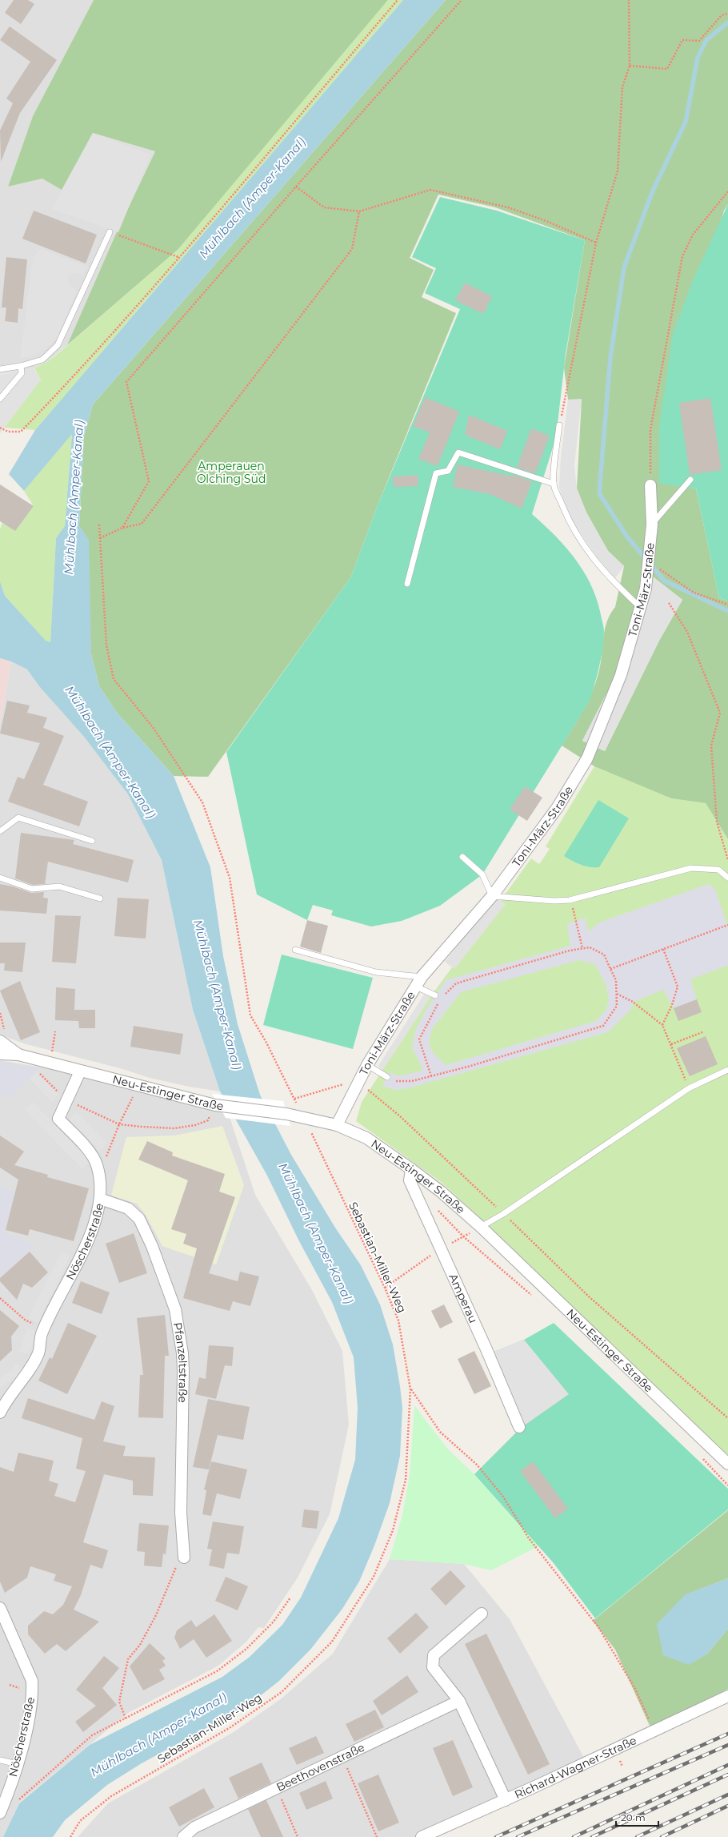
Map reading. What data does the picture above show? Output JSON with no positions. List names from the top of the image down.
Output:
{
  "streets": {
    "street": [
      "Toni-März-Straße",
      "Neu-Estinger Straße",
      "Nöscherstraße",
      "Amperau",
      "Pfanzeltstraße",
      "Beethovenstraße",
      "Richard-Wagner-Straße"
    ],
    "path": ["Sebastian-Miller-Weg"]
  },
  "crossings": [
    ["Toni-März-Straße", "Neu-Estinger Straße"],
    ["Neu-Estinger Straße", "Nöscherstraße"],
    ["Neu-Estinger Straße", "Sebastian-Miller-Weg"],
    ["Neu-Estinger Straße", "Amperau"],
    ["Nöscherstraße", "Pfanzeltstraße"]
  ],
  "water": ["Mühlbach (Amper-Kanal)"],
  "parks": ["Amperauen Olching Süd"],
  "scale_bar": "20 m"
}
